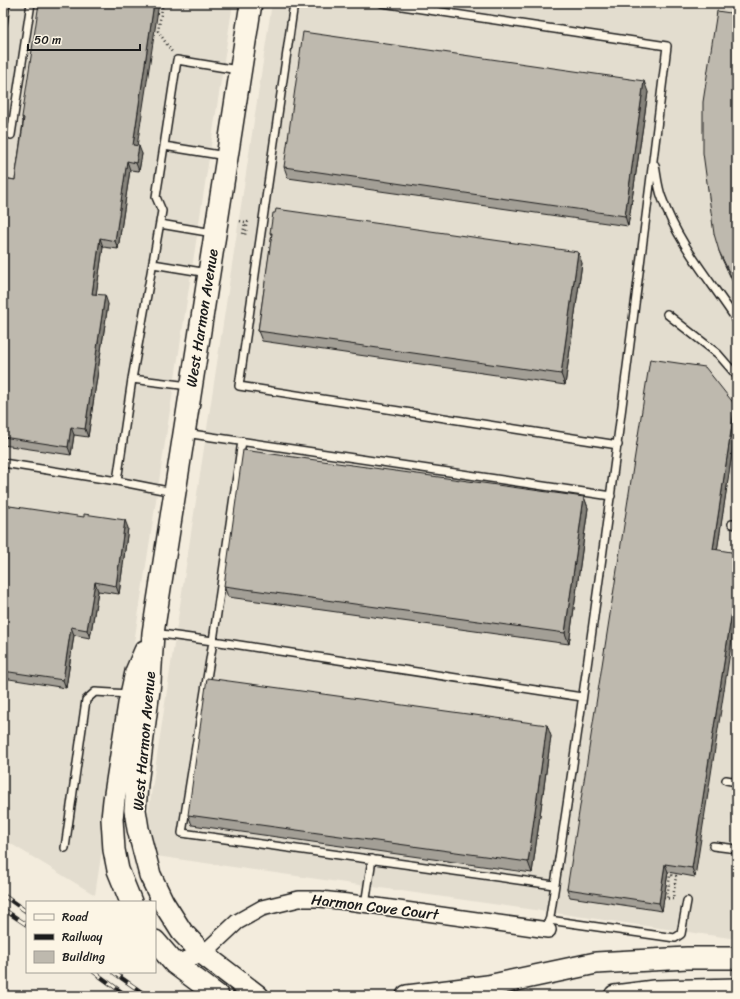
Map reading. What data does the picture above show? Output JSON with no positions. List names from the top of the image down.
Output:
{
  "streets": {
    "main road": ["West Harmon Avenue"],
    "street": ["Harmon Cove Court"]
  },
  "crossings": [
    ["West Harmon Avenue", "Harmon Cove Court"]
  ],
  "legend": ["Road", "Railway", "Building"],
  "scale_bar": "50 m"
}
